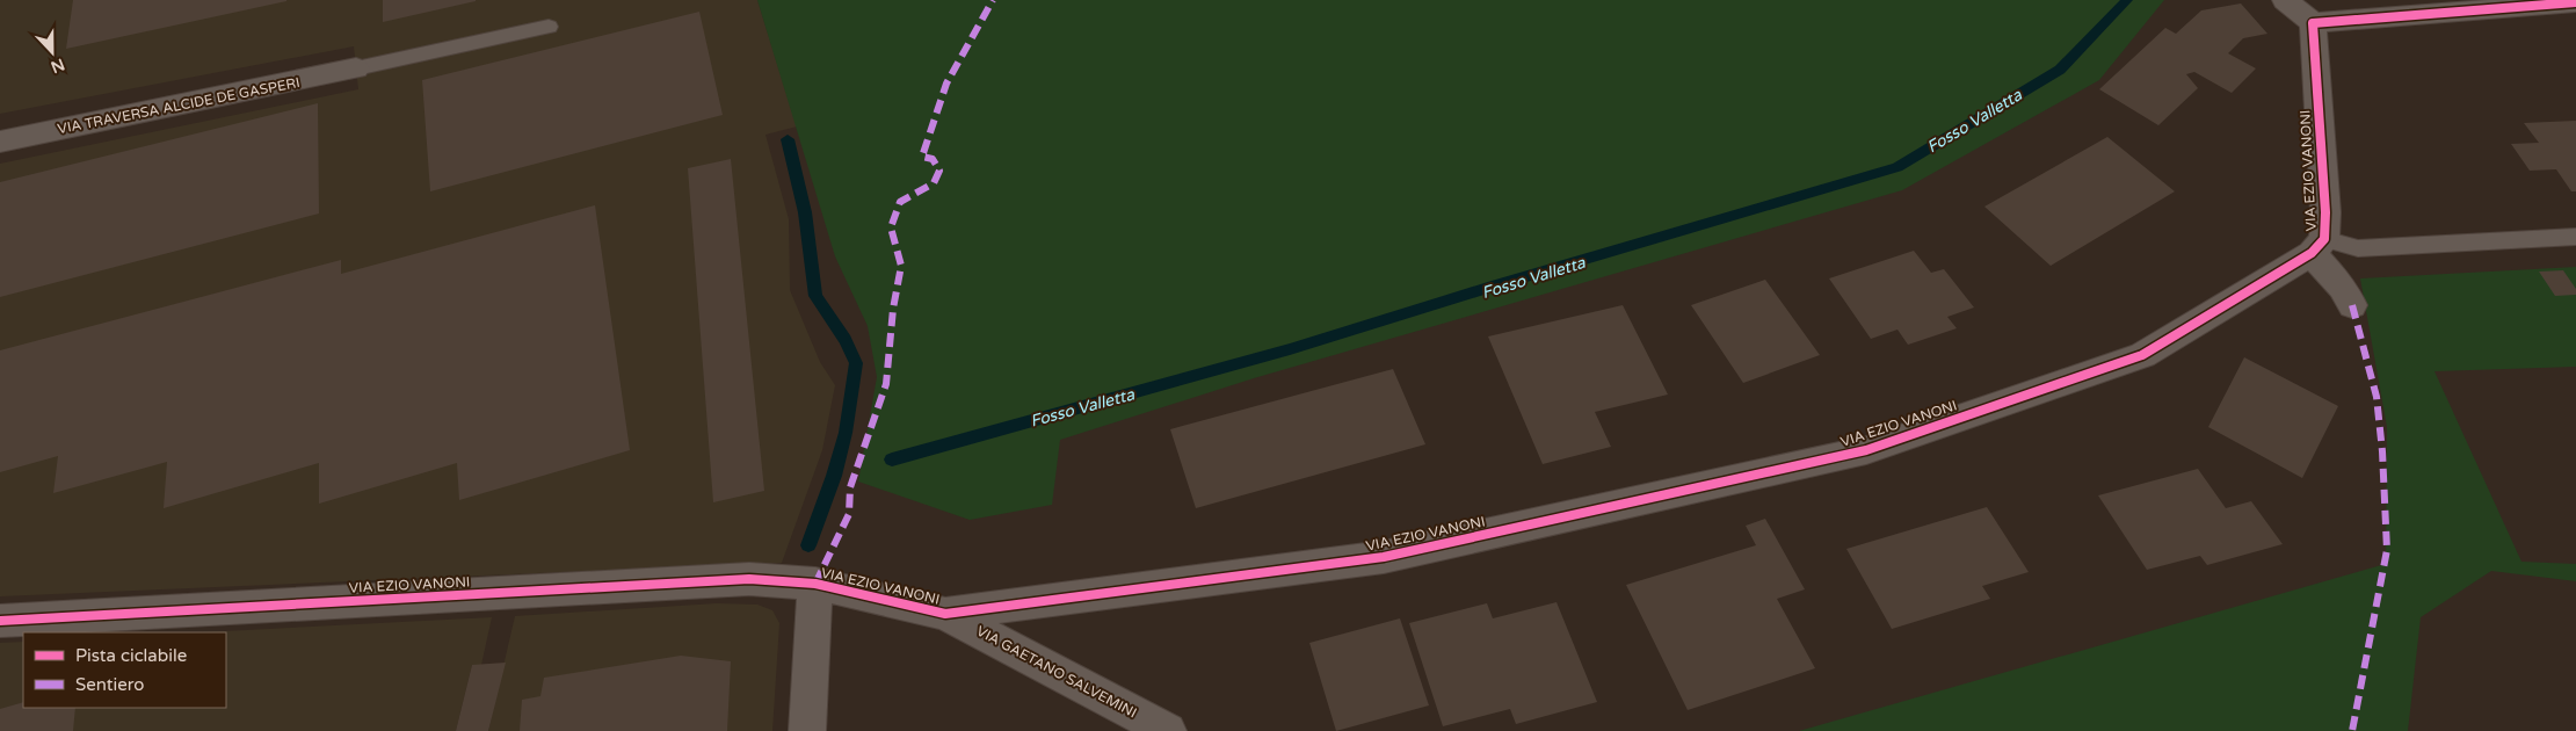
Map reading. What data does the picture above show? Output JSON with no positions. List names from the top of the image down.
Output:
{
  "streets": {
    "street": ["VIA TRAVERSA ALCIDE DE GASPERI", "VIA EZIO VANONI", "VIA GAETANO SALVEMINI"]
  },
  "crossings": [
    ["VIA EZIO VANONI", "VIA GAETANO SALVEMINI"]
  ],
  "water": ["Fosso Valletta"],
  "legend": ["Pista ciclabile", "Sentiero"],
  "north": "bottom"
}
